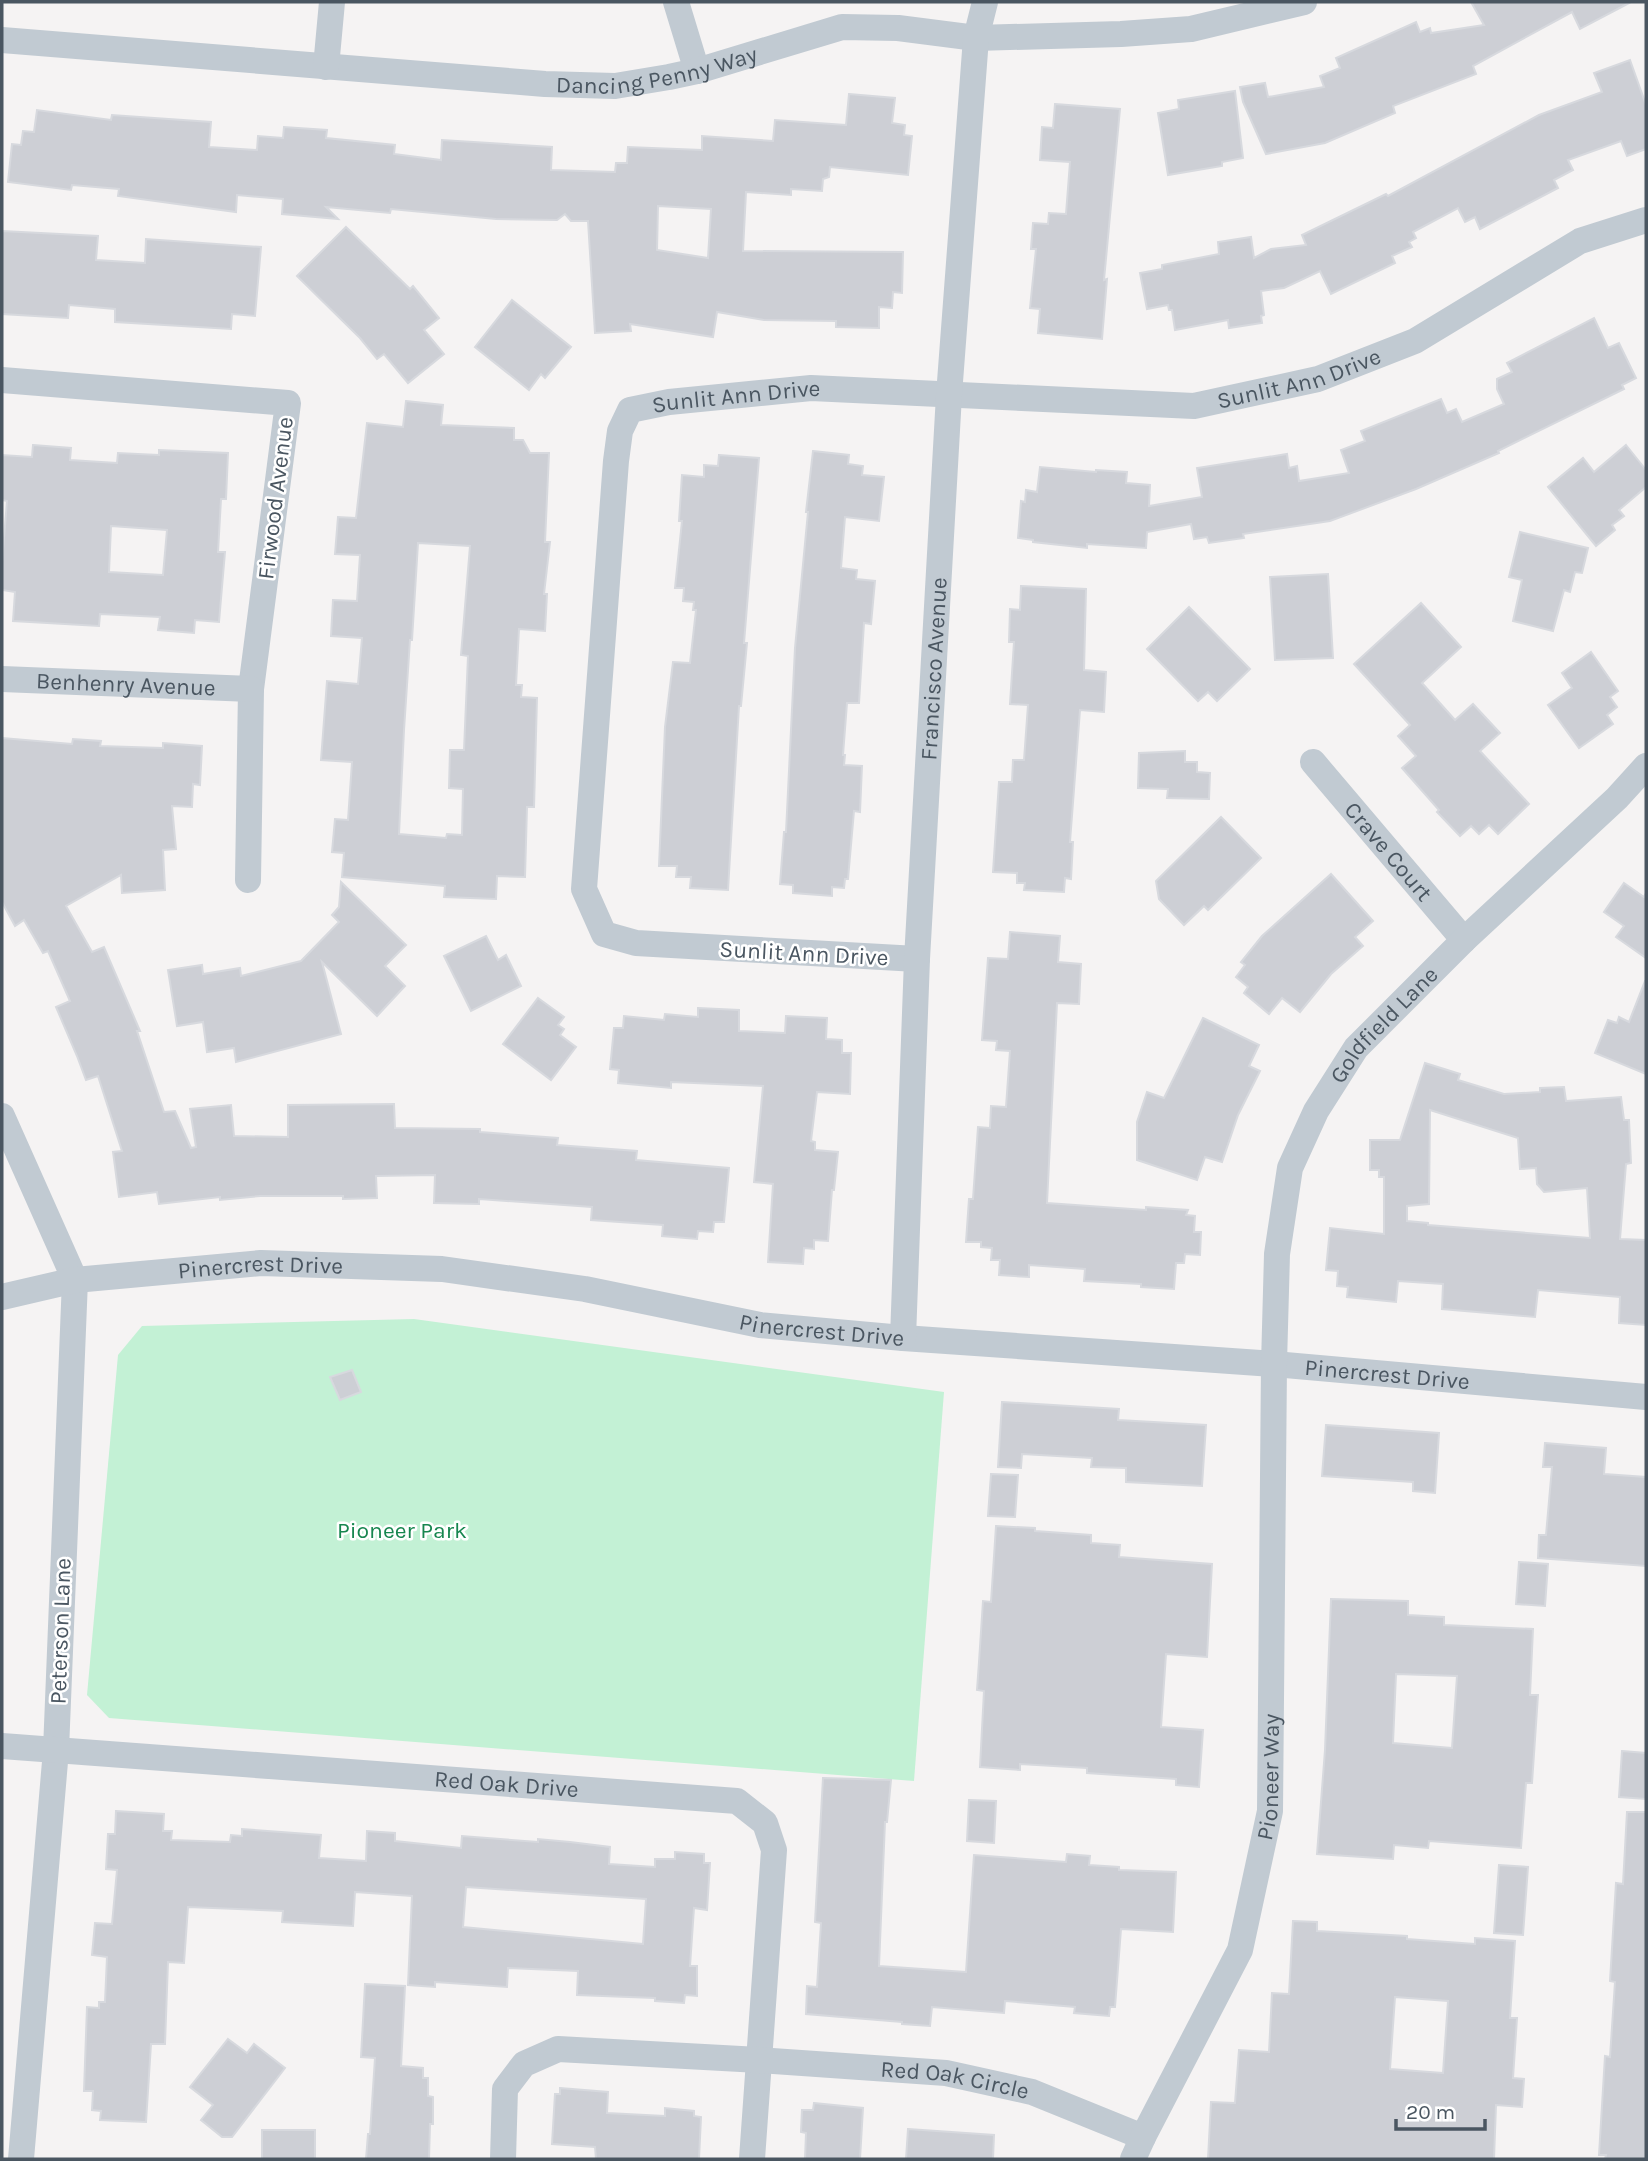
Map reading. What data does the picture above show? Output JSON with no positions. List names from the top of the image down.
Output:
{
  "streets": {
    "street": [
      "Dancing Penny Way",
      "Sunlit Ann Drive",
      "Firwood Avenue",
      "Francisco Avenue",
      "Benhenry Avenue",
      "Crave Court",
      "Goldfield Lane",
      "Pinercrest Drive",
      "Peterson Lane",
      "Pioneer Way",
      "Red Oak Drive",
      "Red Oak Circle"
    ]
  },
  "crossings": [
    ["Dancing Penny Way", "Francisco Avenue"],
    ["Sunlit Ann Drive", "Francisco Avenue"],
    ["Firwood Avenue", "Benhenry Avenue"],
    ["Francisco Avenue", "Pinercrest Drive"],
    ["Crave Court", "Goldfield Lane"],
    ["Goldfield Lane", "Pinercrest Drive"],
    ["Goldfield Lane", "Pioneer Way"],
    ["Pinercrest Drive", "Peterson Lane"],
    ["Pinercrest Drive", "Pioneer Way"],
    ["Peterson Lane", "Red Oak Drive"],
    ["Pioneer Way", "Red Oak Circle"],
    ["Red Oak Drive", "Red Oak Circle"]
  ],
  "parks": ["Pioneer Park"],
  "scale_bar": "20 m"
}
